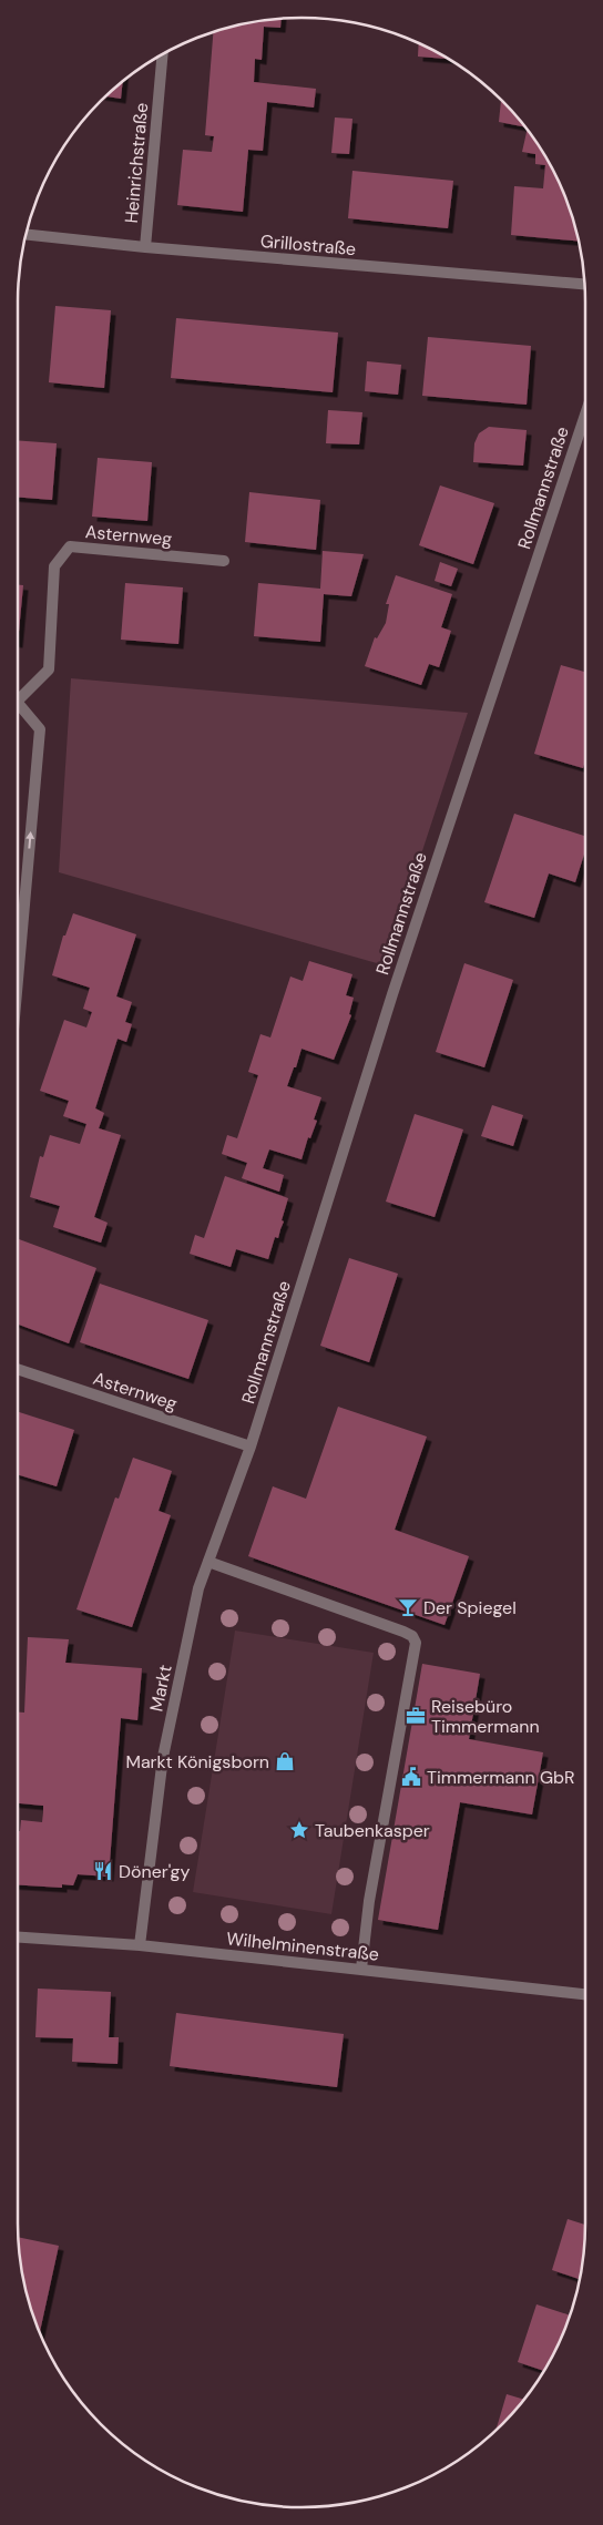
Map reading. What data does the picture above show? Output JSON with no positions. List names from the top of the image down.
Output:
{
  "streets": {
    "street": [
      "Heinrichstraße",
      "Grillostraße",
      "Rollmannstraße",
      "Asternweg",
      "Markt",
      "Wilhelminenstraße"
    ]
  },
  "crossings": [
    ["Heinrichstraße", "Grillostraße"],
    ["Rollmannstraße", "Asternweg"],
    ["Rollmannstraße", "Markt"],
    ["Asternweg", "Markt"],
    ["Markt", "Wilhelminenstraße"]
  ],
  "places": {
    "bar": ["Der Spiegel"],
    "office": ["Reisebüro Timmermann"],
    "shop": ["Markt Königsborn"],
    "public building": ["Timmermann GbR"],
    "place": ["Taubenkasper"],
    "restaurant": ["Döner'gy"]
  }
}
